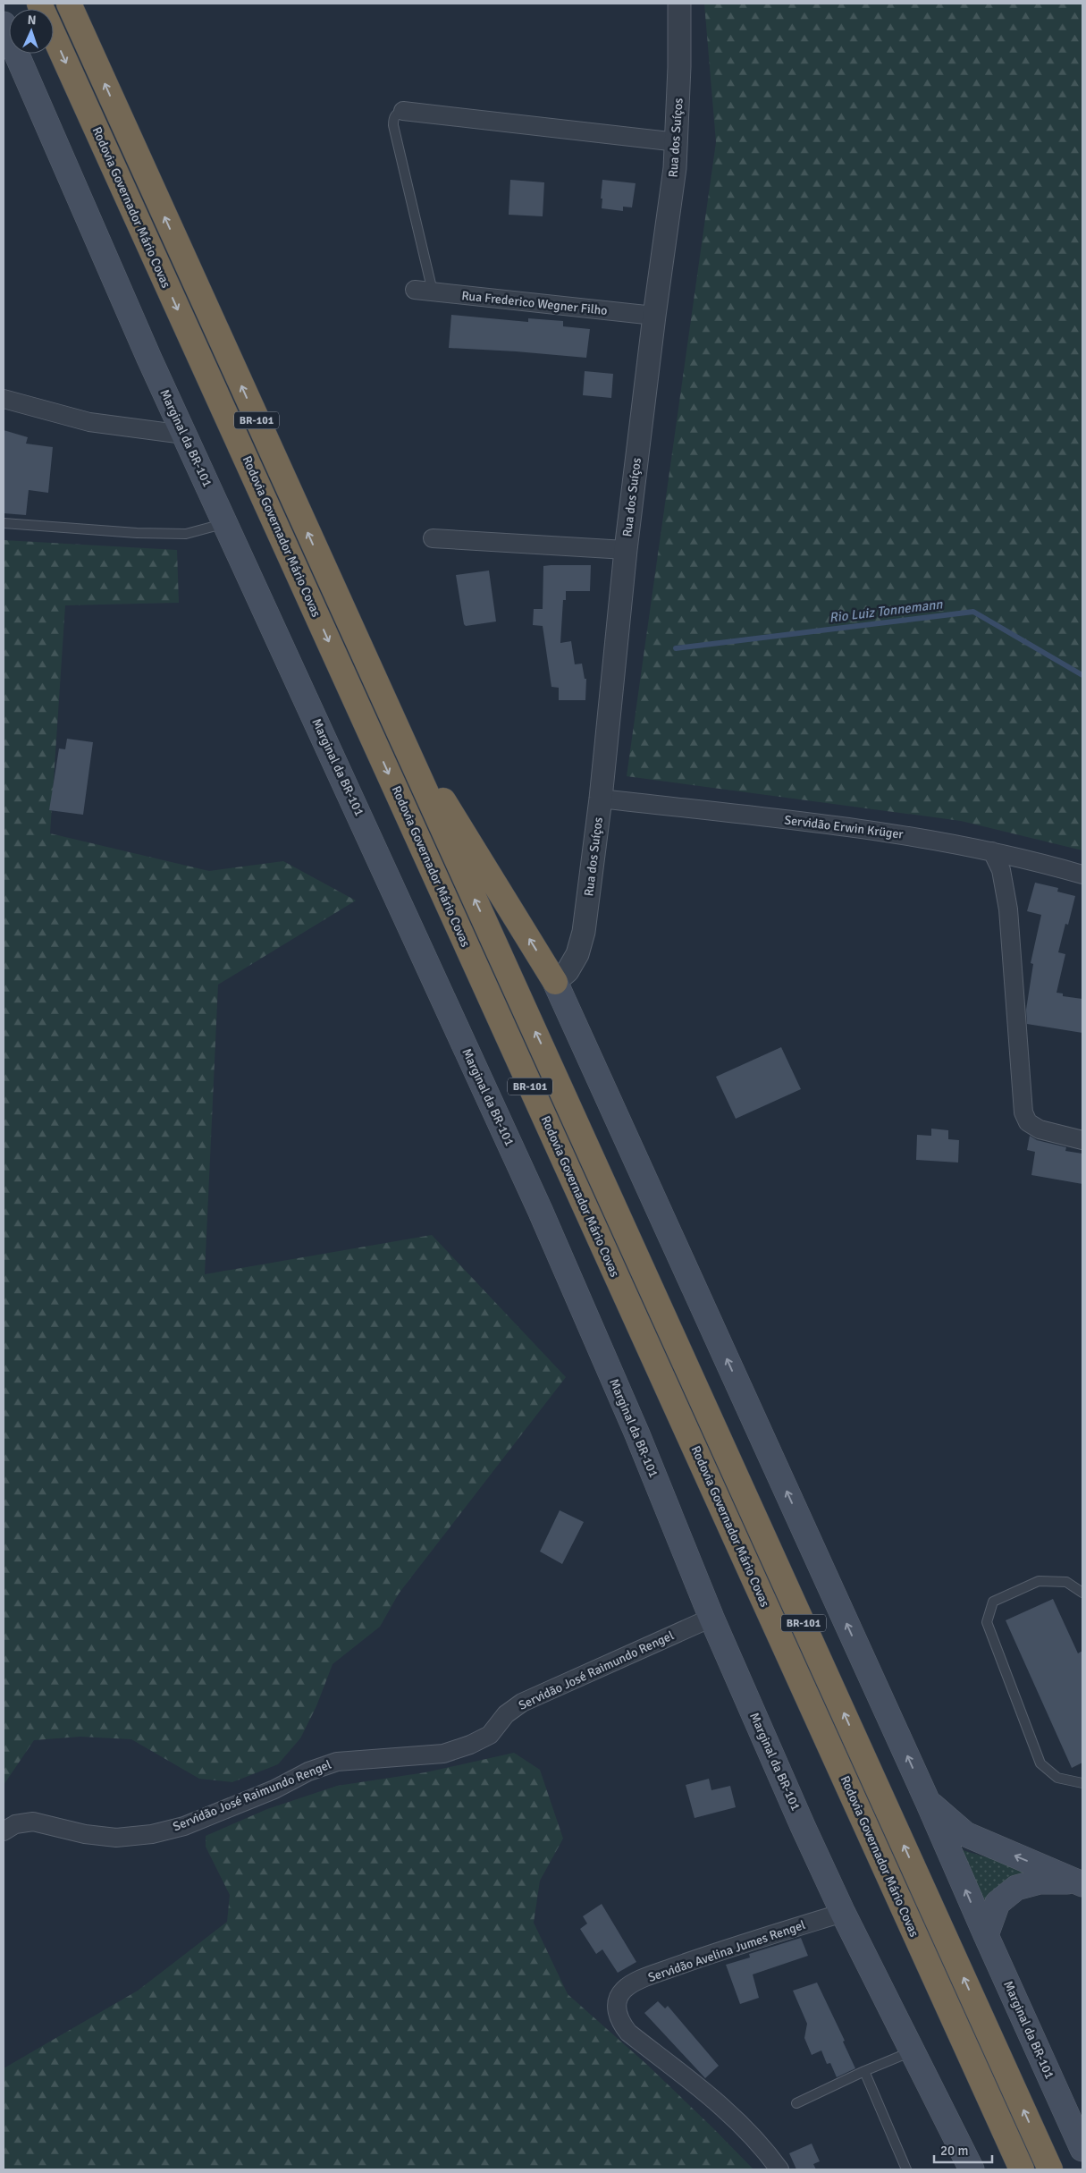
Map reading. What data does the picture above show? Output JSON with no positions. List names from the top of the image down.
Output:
{
  "streets": {
    "highway": ["Rodovia Governador Mário Covas", "BR-101"],
    "main road": ["Marginal da BR-101"],
    "street": [
      "Rua dos Suíços",
      "Rua Frederico Wegner Filho",
      "Servidão Erwin Krüger",
      "Servidão José Raimundo Rengel",
      "Servidão Avelina Jumes Rengel"
    ]
  },
  "crossings": [
    ["Rua dos Suíços", "Rua Frederico Wegner Filho"],
    ["Rua dos Suíços", "Marginal da BR-101"],
    ["Rua dos Suíços", "Servidão Erwin Krüger"],
    ["Marginal da BR-101", "Servidão José Raimundo Rengel"],
    ["Marginal da BR-101", "Servidão Avelina Jumes Rengel"]
  ],
  "water": ["Rio Luiz Tonnemann"],
  "scale_bar": "20 m",
  "north": "top"
}
